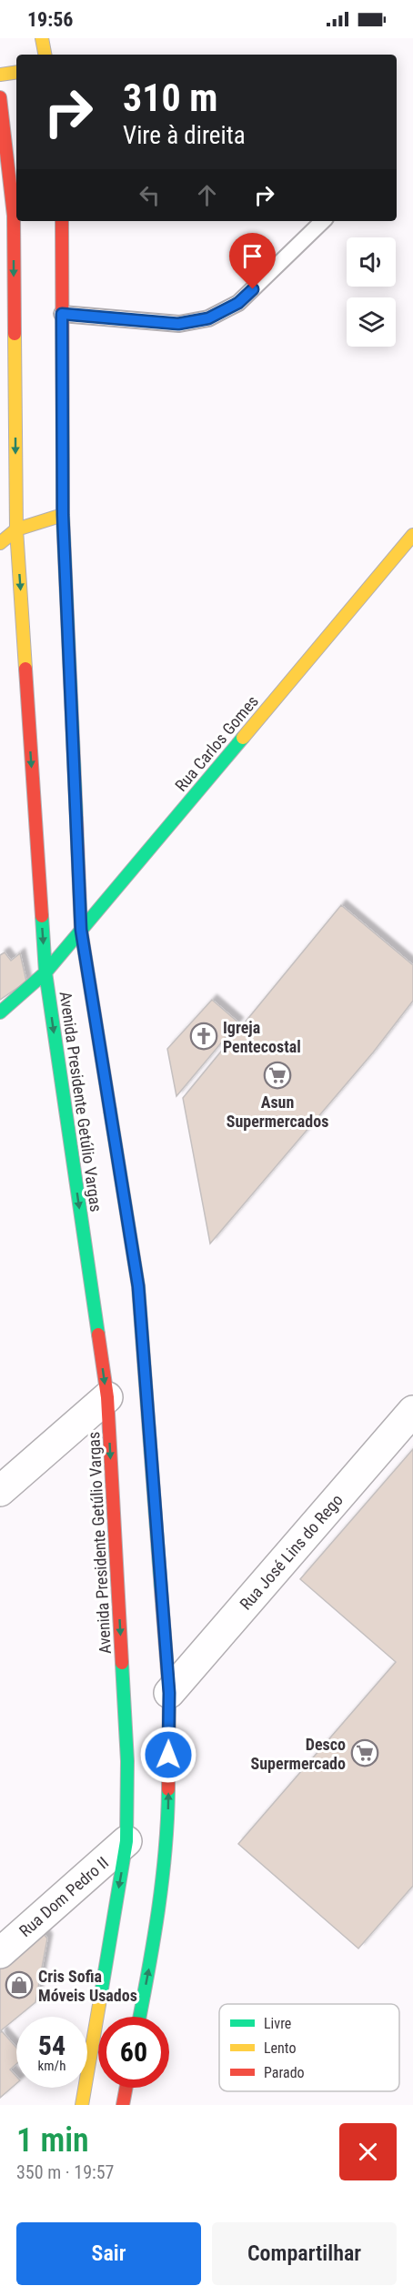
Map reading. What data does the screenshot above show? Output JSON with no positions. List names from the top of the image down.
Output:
{
  "streets": {
    "main road": ["Rua Carlos Gomes", "Avenida Presidente Getúlio Vargas"],
    "street": ["Rua José Lins do Rego", "Rua Dom Pedro II"]
  },
  "crossings": [
    ["Rua Carlos Gomes", "Avenida Presidente Getúlio Vargas"],
    ["Avenida Presidente Getúlio Vargas", "Rua José Lins do Rego"],
    ["Avenida Presidente Getúlio Vargas", "Rua Dom Pedro II"]
  ],
  "places": {
    "church": ["Igreja Pentecostal"],
    "supermarket": ["Asun Supermercados", "Desco Supermercado"],
    "shop": ["Cris Sofia Móveis Usados"]
  },
  "legend": ["Livre", "Lento", "Parado"],
  "page": {
    "status": "19:56",
    "turn": ["310 m", "Vire à direita"],
    "speed": "54 km/h",
    "limit": "60",
    "heading": ["1 min", "350 m · 19:57"],
    "buttons": ["Sair", "Compartilhar"]
  }
}
